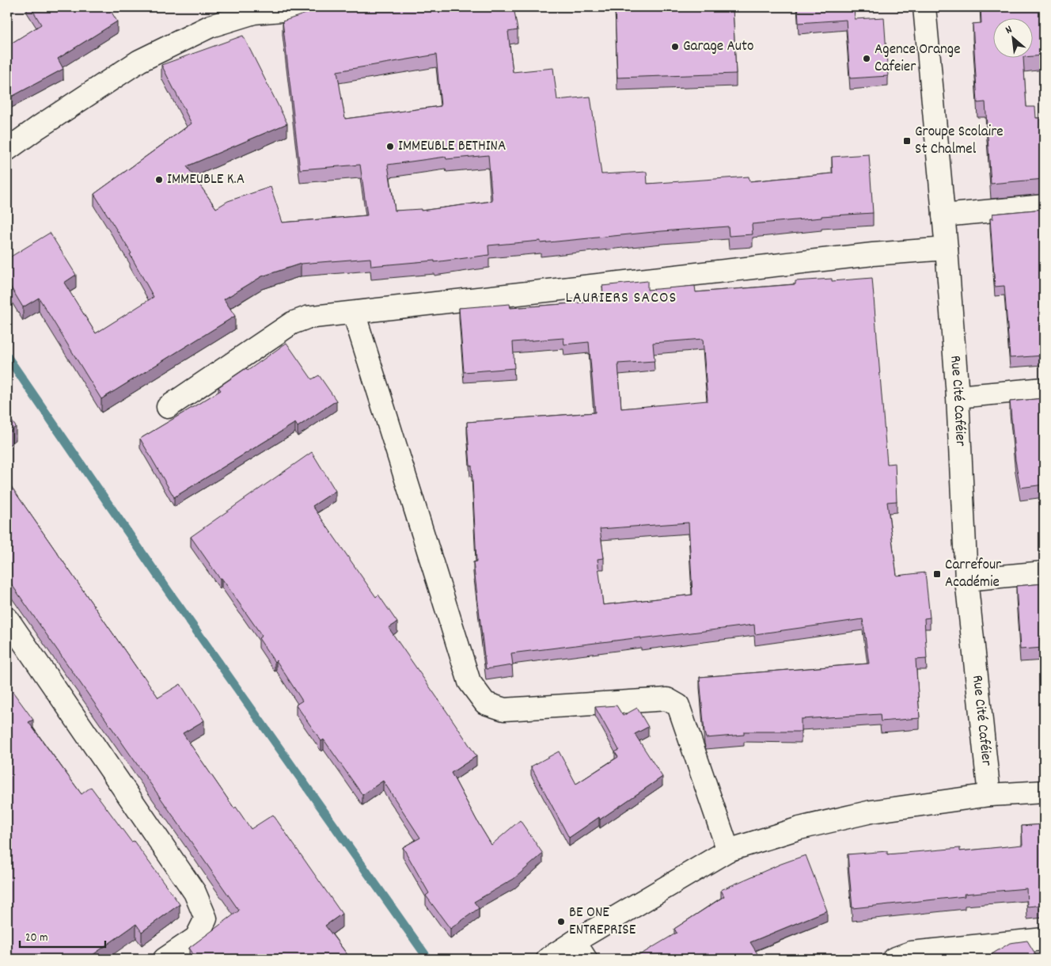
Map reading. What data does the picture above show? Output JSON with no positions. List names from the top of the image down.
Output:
{
  "streets": {
    "street": ["Rue Cité Caféier"]
  },
  "districts": ["LAURIERS SACOS"],
  "places": {
    "other": [
      "Garage Auto",
      "Agence Orange Cafeier",
      "IMMEUBLE BETHINA",
      "IMMEUBLE K.A",
      "BE ONE ENTREPRISE"
    ],
    "transit": ["Groupe Scolaire St Chalmel", "Carrefour Académie"]
  },
  "scale_bar": "20 m",
  "north": "top left"
}
